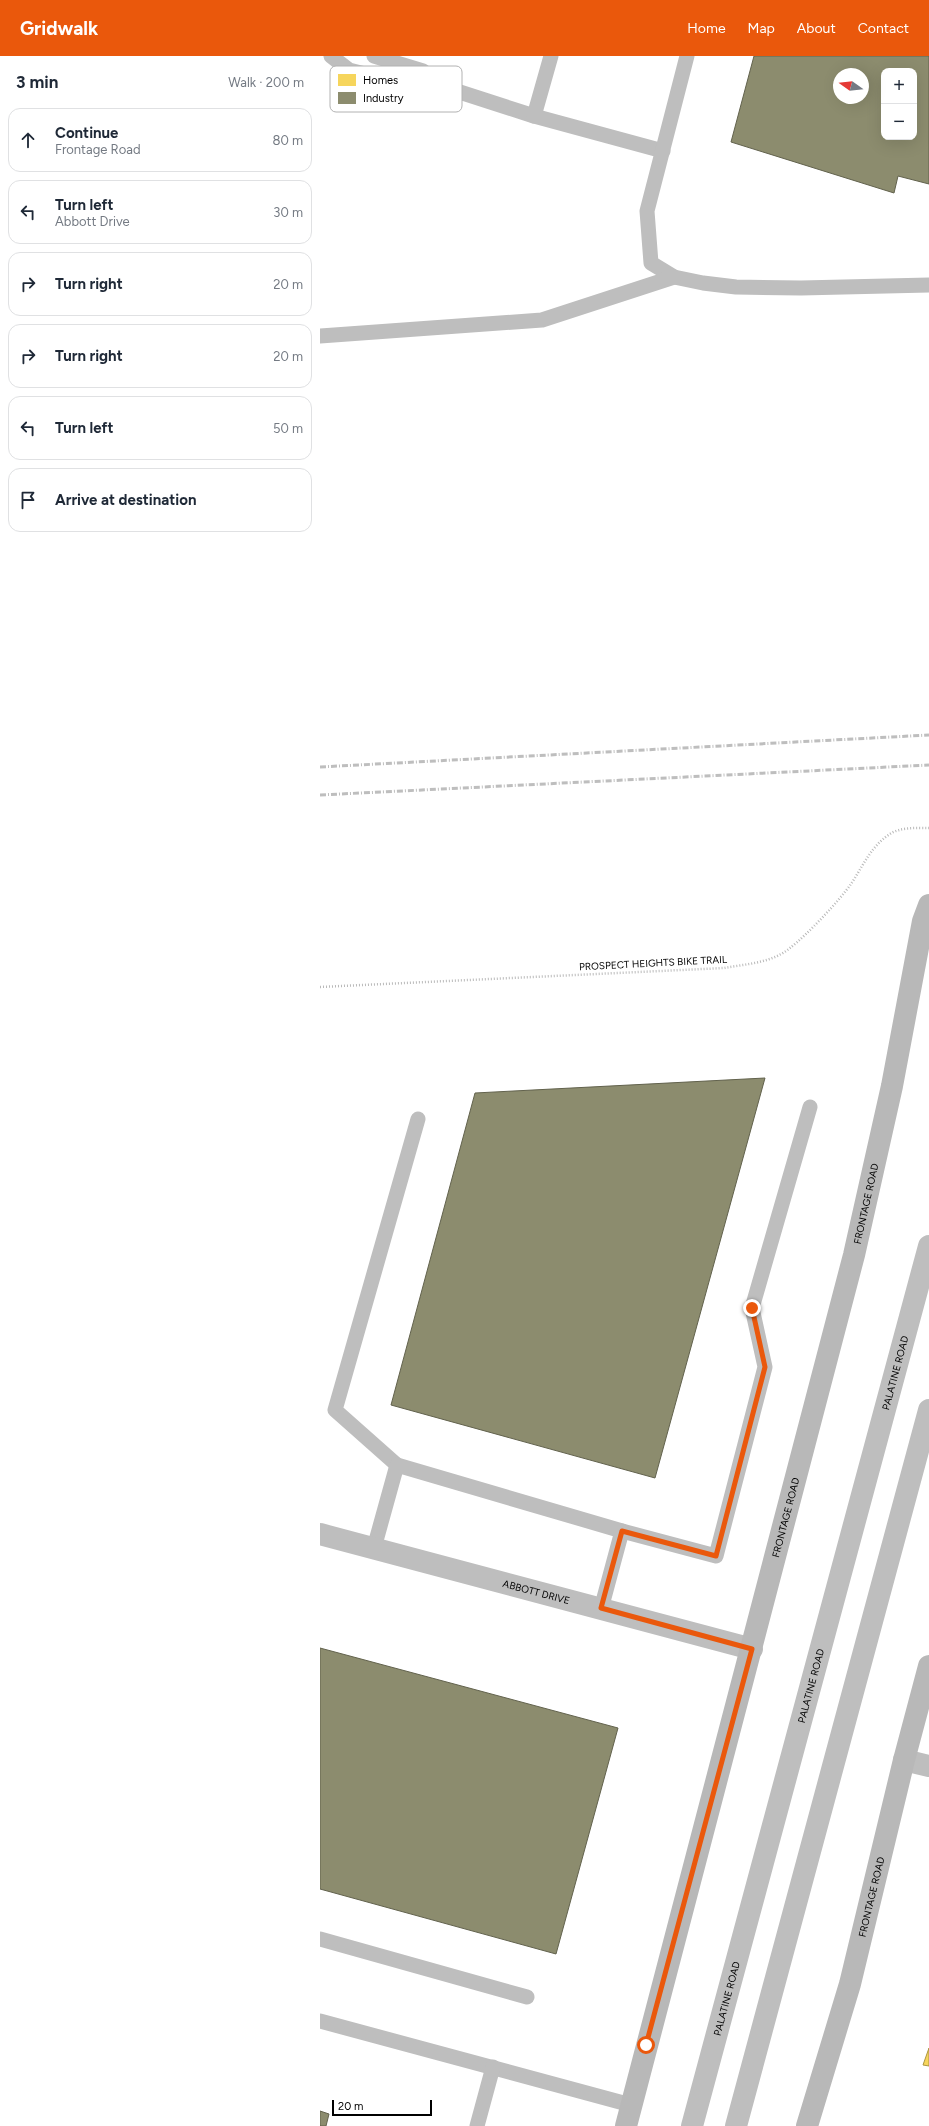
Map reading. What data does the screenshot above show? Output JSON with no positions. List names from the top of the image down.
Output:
{
  "streets": {
    "main road": ["PALATINE ROAD", "ABBOTT DRIVE"],
    "street": ["FRONTAGE ROAD"],
    "path": ["PROSPECT HEIGHTS BIKE TRAIL"]
  },
  "crossings": [
    ["FRONTAGE ROAD", "ABBOTT DRIVE"]
  ],
  "legend": ["Homes", "Industry"],
  "scale_bar": "20 m",
  "north": "left",
  "page": {
    "header": "Gridwalk",
    "nav": [
      "Home",
      "Map",
      "About",
      "Contact"
    ],
    "heading": ["3 min", "Walk · 200 m"],
    "map_buttons": ["+", "−"],
    "list": [
      ["Continue", "Frontage Road", "80 m"],
      ["Turn left", "Abbott Drive", "30 m"],
      ["Turn right", "20 m"],
      ["Turn right", "20 m"],
      ["Turn left", "50 m"],
      "Arrive at destination"
    ],
    "scale": "20 m"
  }
}
